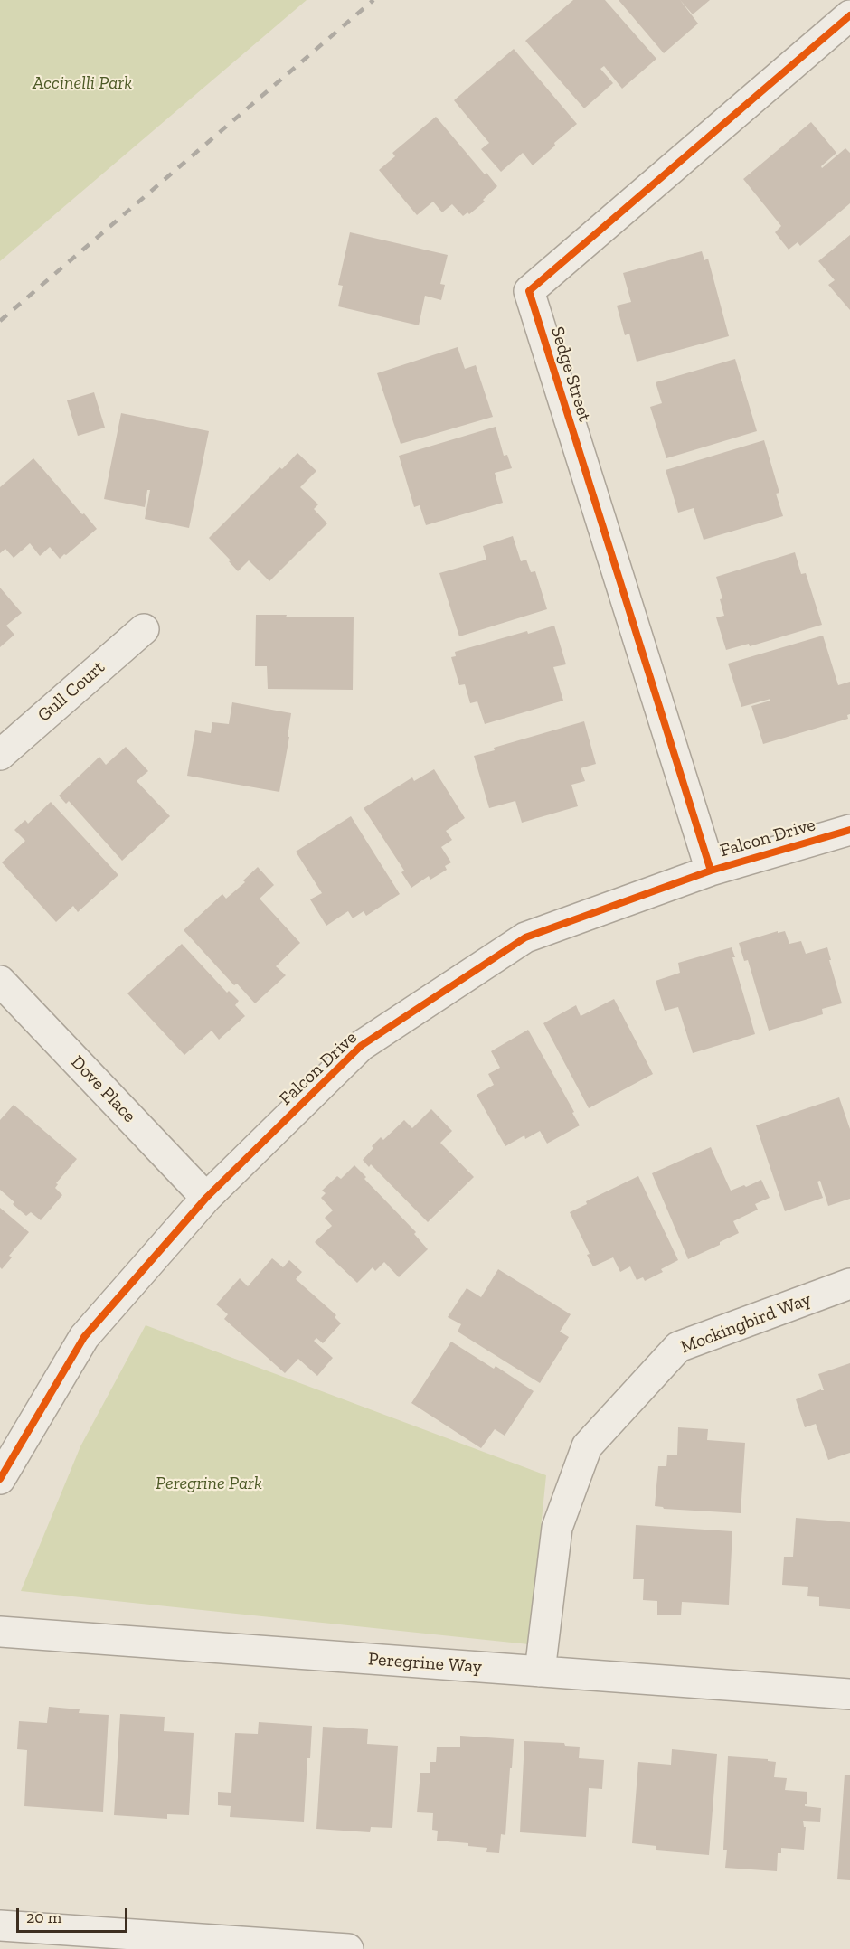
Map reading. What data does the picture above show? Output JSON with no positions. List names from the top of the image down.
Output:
{
  "streets": {
    "street": [
      "Sedge Street",
      "Gull Court",
      "Falcon Drive",
      "Dove Place",
      "Mockingbird Way",
      "Peregrine Way"
    ]
  },
  "crossings": [
    ["Sedge Street", "Falcon Drive"],
    ["Falcon Drive", "Dove Place"],
    ["Mockingbird Way", "Peregrine Way"]
  ],
  "parks": ["Accinelli Park", "Peregrine Park"],
  "scale_bar": "20 m"
}
